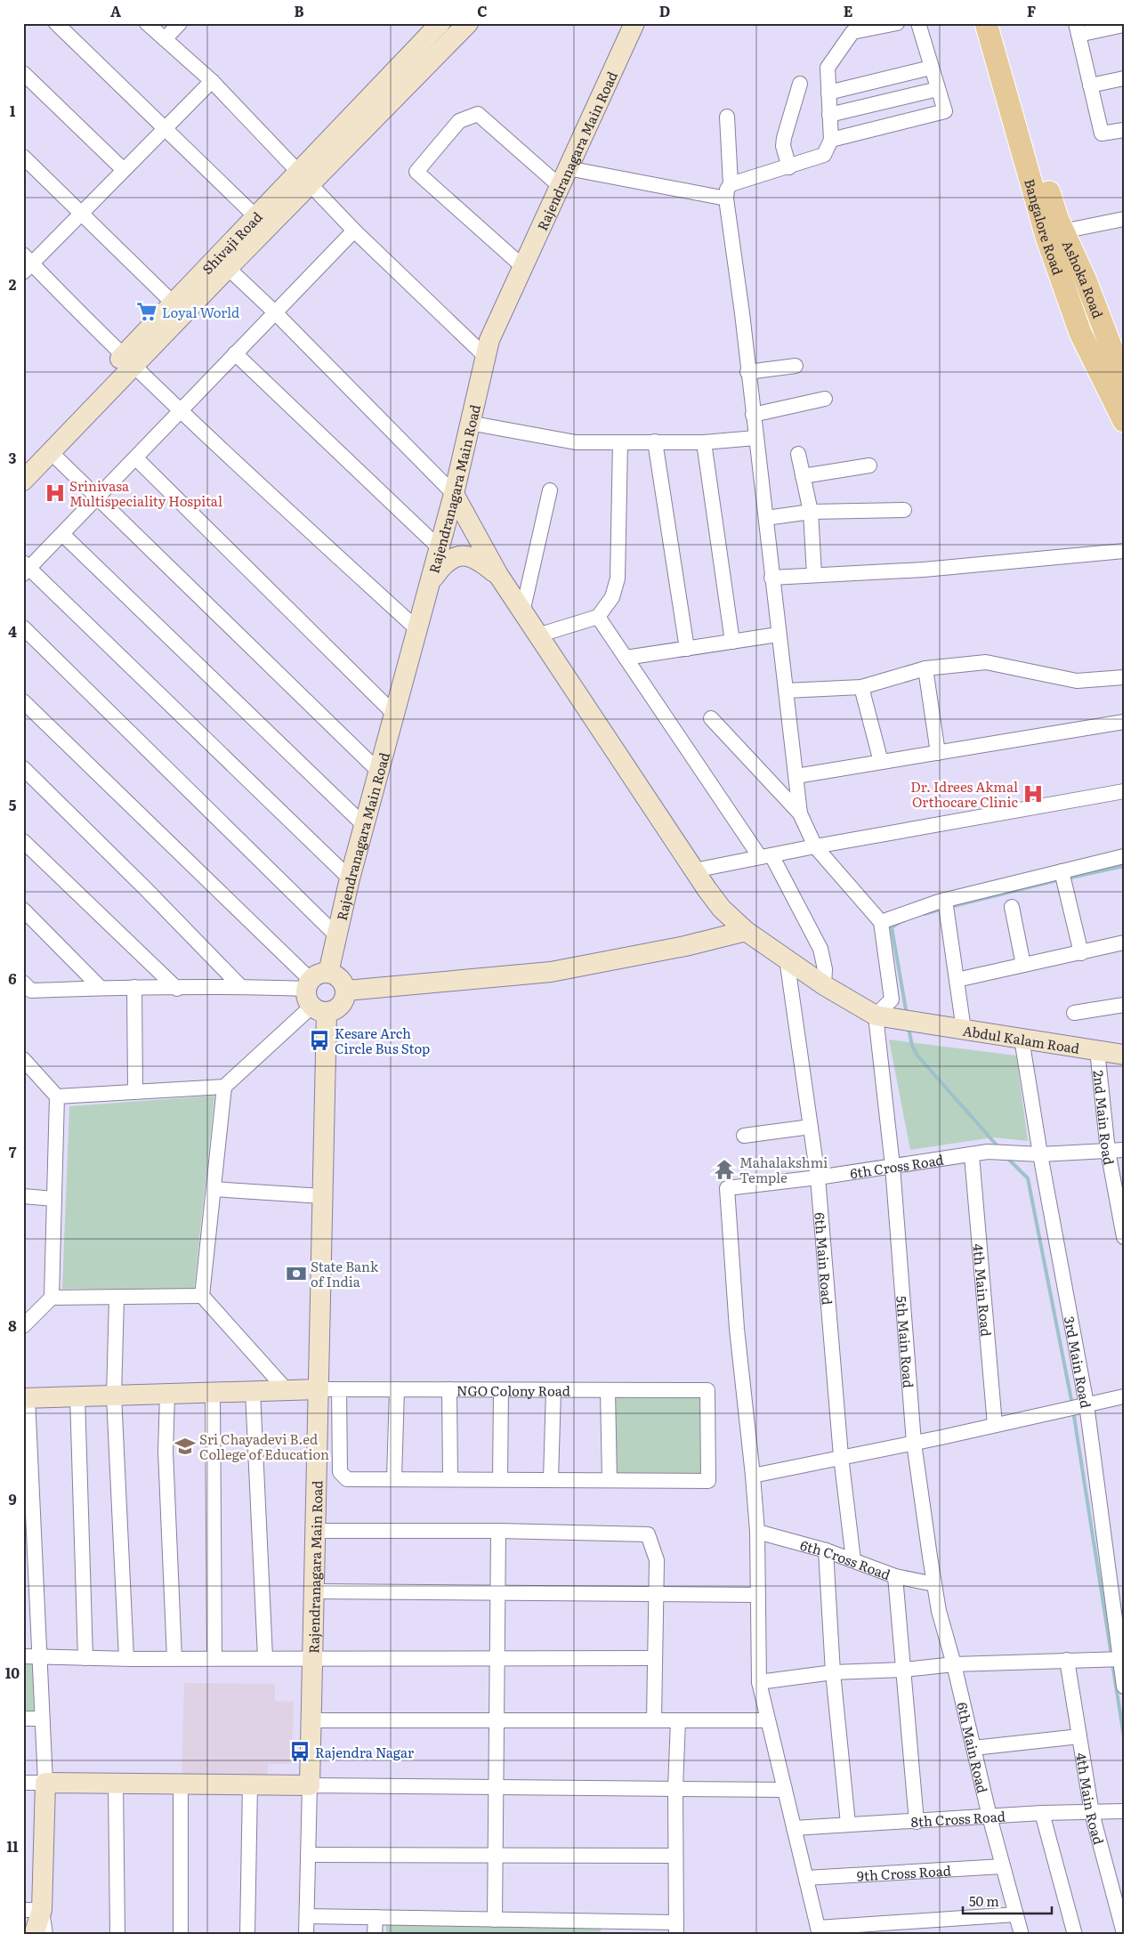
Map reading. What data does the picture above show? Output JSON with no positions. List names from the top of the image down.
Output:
{
  "streets": {
    "main road": ["Bangalore Road", "Ashoka Road"],
    "street": [
      "Rajendranagara Main Road",
      "Shivaji Road",
      "Abdul Kalam Road",
      "2nd Main Road",
      "6th Cross Road",
      "6th Main Road",
      "4th Main Road",
      "5th Main Road",
      "3rd Main Road",
      "NGO Colony Road",
      "8th Cross Road",
      "9th Cross Road"
    ]
  },
  "crossings": [
    ["Rajendranagara Main Road", "NGO Colony Road"],
    ["Abdul Kalam Road", "2nd Main Road"],
    ["Abdul Kalam Road", "5th Main Road"],
    ["Abdul Kalam Road", "3rd Main Road"],
    ["2nd Main Road", "6th Cross Road"],
    ["6th Cross Road", "6th Main Road"],
    ["6th Cross Road", "4th Main Road"],
    ["6th Cross Road", "5th Main Road"],
    ["6th Cross Road", "3rd Main Road"],
    ["6th Main Road", "5th Main Road"],
    ["6th Main Road", "8th Cross Road"],
    ["6th Main Road", "9th Cross Road"],
    ["4th Main Road", "8th Cross Road"]
  ],
  "places": {
    "supermarket": ["Loyal World"],
    "hospital": ["Srinivasa Multispeciality Hospital", "Dr. Idrees Akmal Orthocare Clinic"],
    "bus stop": ["Kesare Arch Circle Bus Stop", "Rajendra Nagar"],
    "temple": ["Mahalakshmi Temple"],
    "bank": ["State Bank of India"],
    "school or university": ["Sri Chayadevi B.ed College of Education"]
  },
  "scale_bar": "50 m",
  "grid": {
    "columns": [
      "A",
      "B",
      "C",
      "D",
      "E",
      "F"
    ],
    "rows": [
      "1",
      "2",
      "3",
      "4",
      "5",
      "6",
      "7",
      "8",
      "9",
      "10",
      "11"
    ]
  }
}
